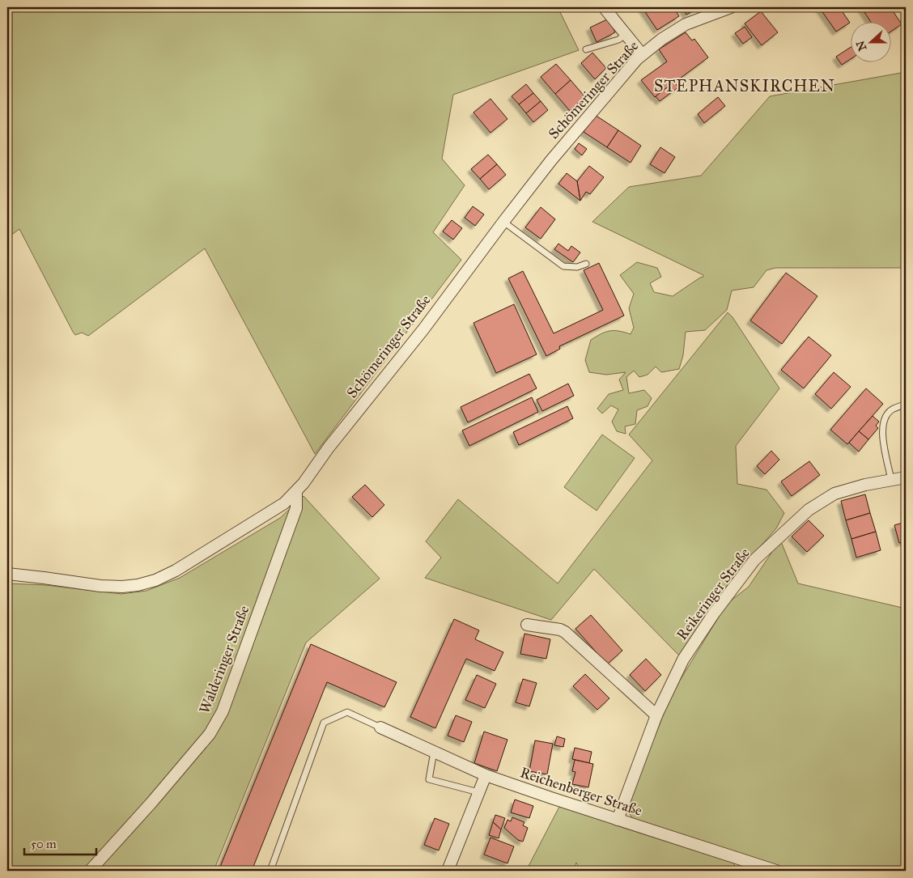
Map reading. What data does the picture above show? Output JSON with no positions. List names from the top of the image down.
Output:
{
  "streets": {
    "street": [
      "Schömeringer Straße",
      "Reikeringer Straße",
      "Walderinger Straße",
      "Reichenberger Straße"
    ]
  },
  "crossings": [
    ["Schömeringer Straße", "Walderinger Straße"],
    ["Reikeringer Straße", "Reichenberger Straße"]
  ],
  "districts": ["STEPHANSKIRCHEN"],
  "scale_bar": "50 m",
  "north": "left"
}
